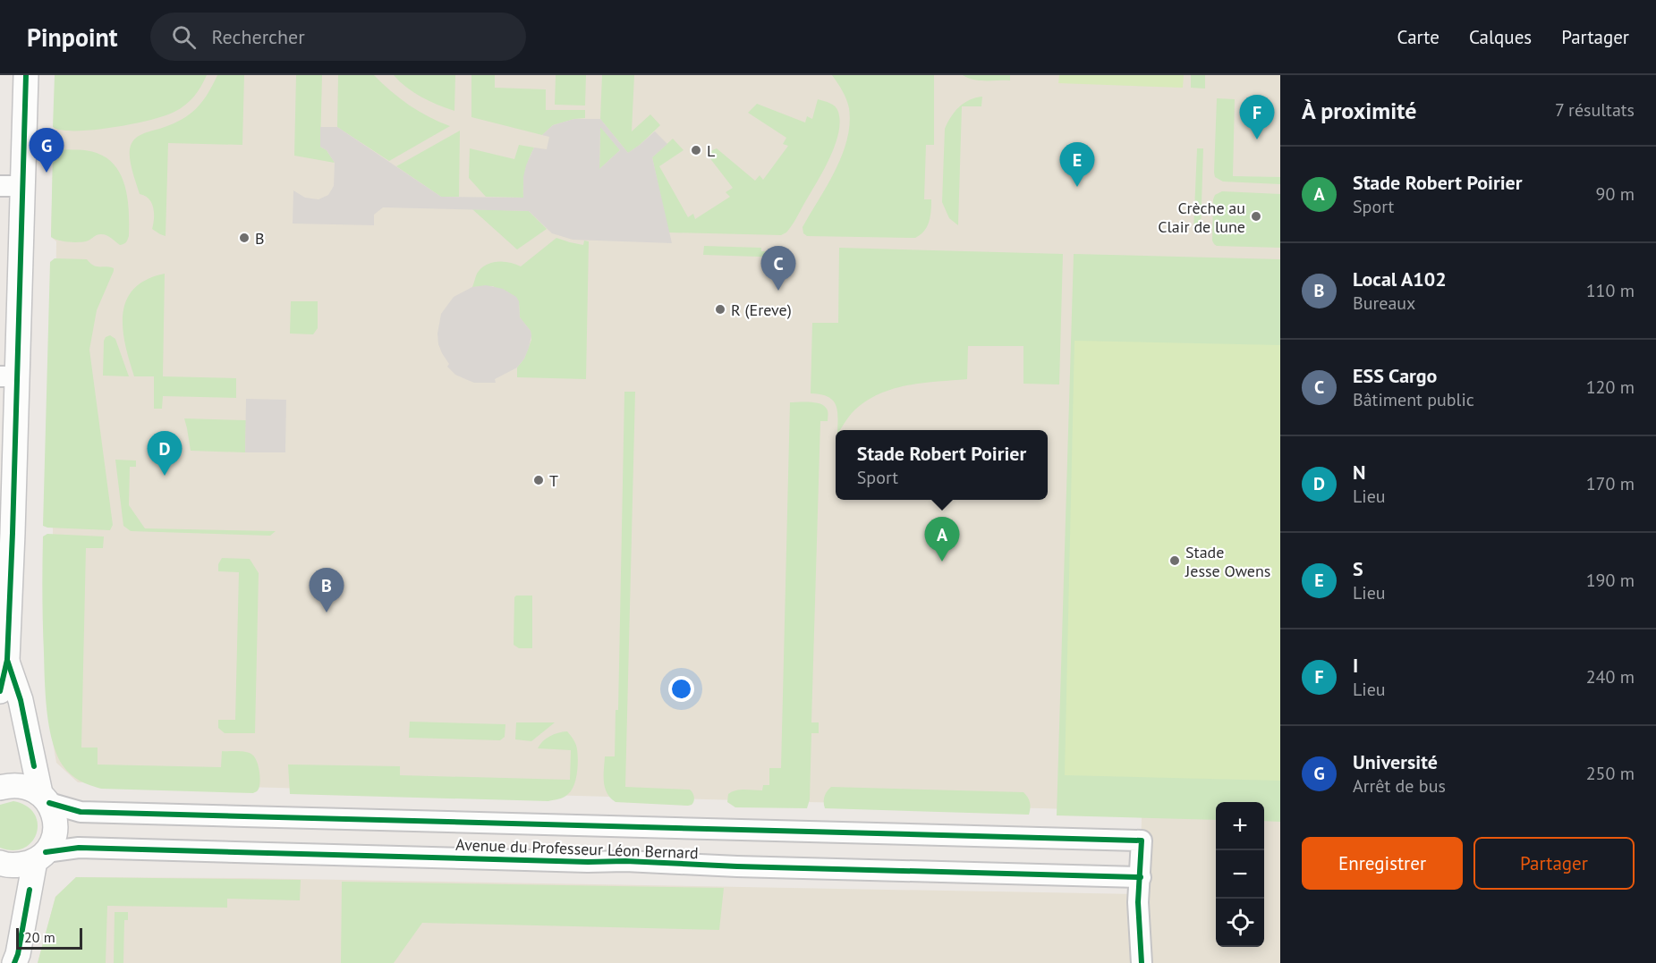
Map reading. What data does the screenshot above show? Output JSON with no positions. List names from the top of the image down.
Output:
{
  "streets": {
    "street": ["Avenue du Professeur Léon Bernard"]
  },
  "places": [
    "L",
    "Crèche au Clair de lune",
    "B",
    "R (Ereve)",
    "T",
    "Stade Jesse Owens"
  ],
  "scale_bar": "20 m",
  "page": {
    "header": "Pinpoint",
    "search": "Rechercher",
    "nav": ["Carte", "Calques", "Partager"],
    "heading": ["À proximité", "7 résultats"],
    "pins": [
      "F",
      "G",
      "E",
      "C",
      "D",
      "A",
      "B"
    ],
    "list": [
      {
        "mark": "A",
        "name": "Stade Robert Poirier",
        "note": "Sport",
        "value": "90 m"
      },
      {
        "mark": "B",
        "name": "Local A102",
        "note": "Bureaux",
        "value": "110 m"
      },
      {
        "mark": "C",
        "name": "ESS Cargo",
        "note": "Bâtiment public",
        "value": "120 m"
      },
      {
        "mark": "D",
        "name": "N",
        "note": "Lieu",
        "value": "170 m"
      },
      {
        "mark": "E",
        "name": "S",
        "note": "Lieu",
        "value": "190 m"
      },
      {
        "mark": "F",
        "name": "I",
        "note": "Lieu",
        "value": "240 m"
      },
      {
        "mark": "G",
        "name": "Université",
        "note": "Arrêt de bus",
        "value": "250 m"
      }
    ],
    "popup": ["Stade Robert Poirier", "Sport"],
    "map_buttons": ["+", "−"],
    "buttons": ["Enregistrer", "Partager"],
    "scale": "20 m"
  }
}
